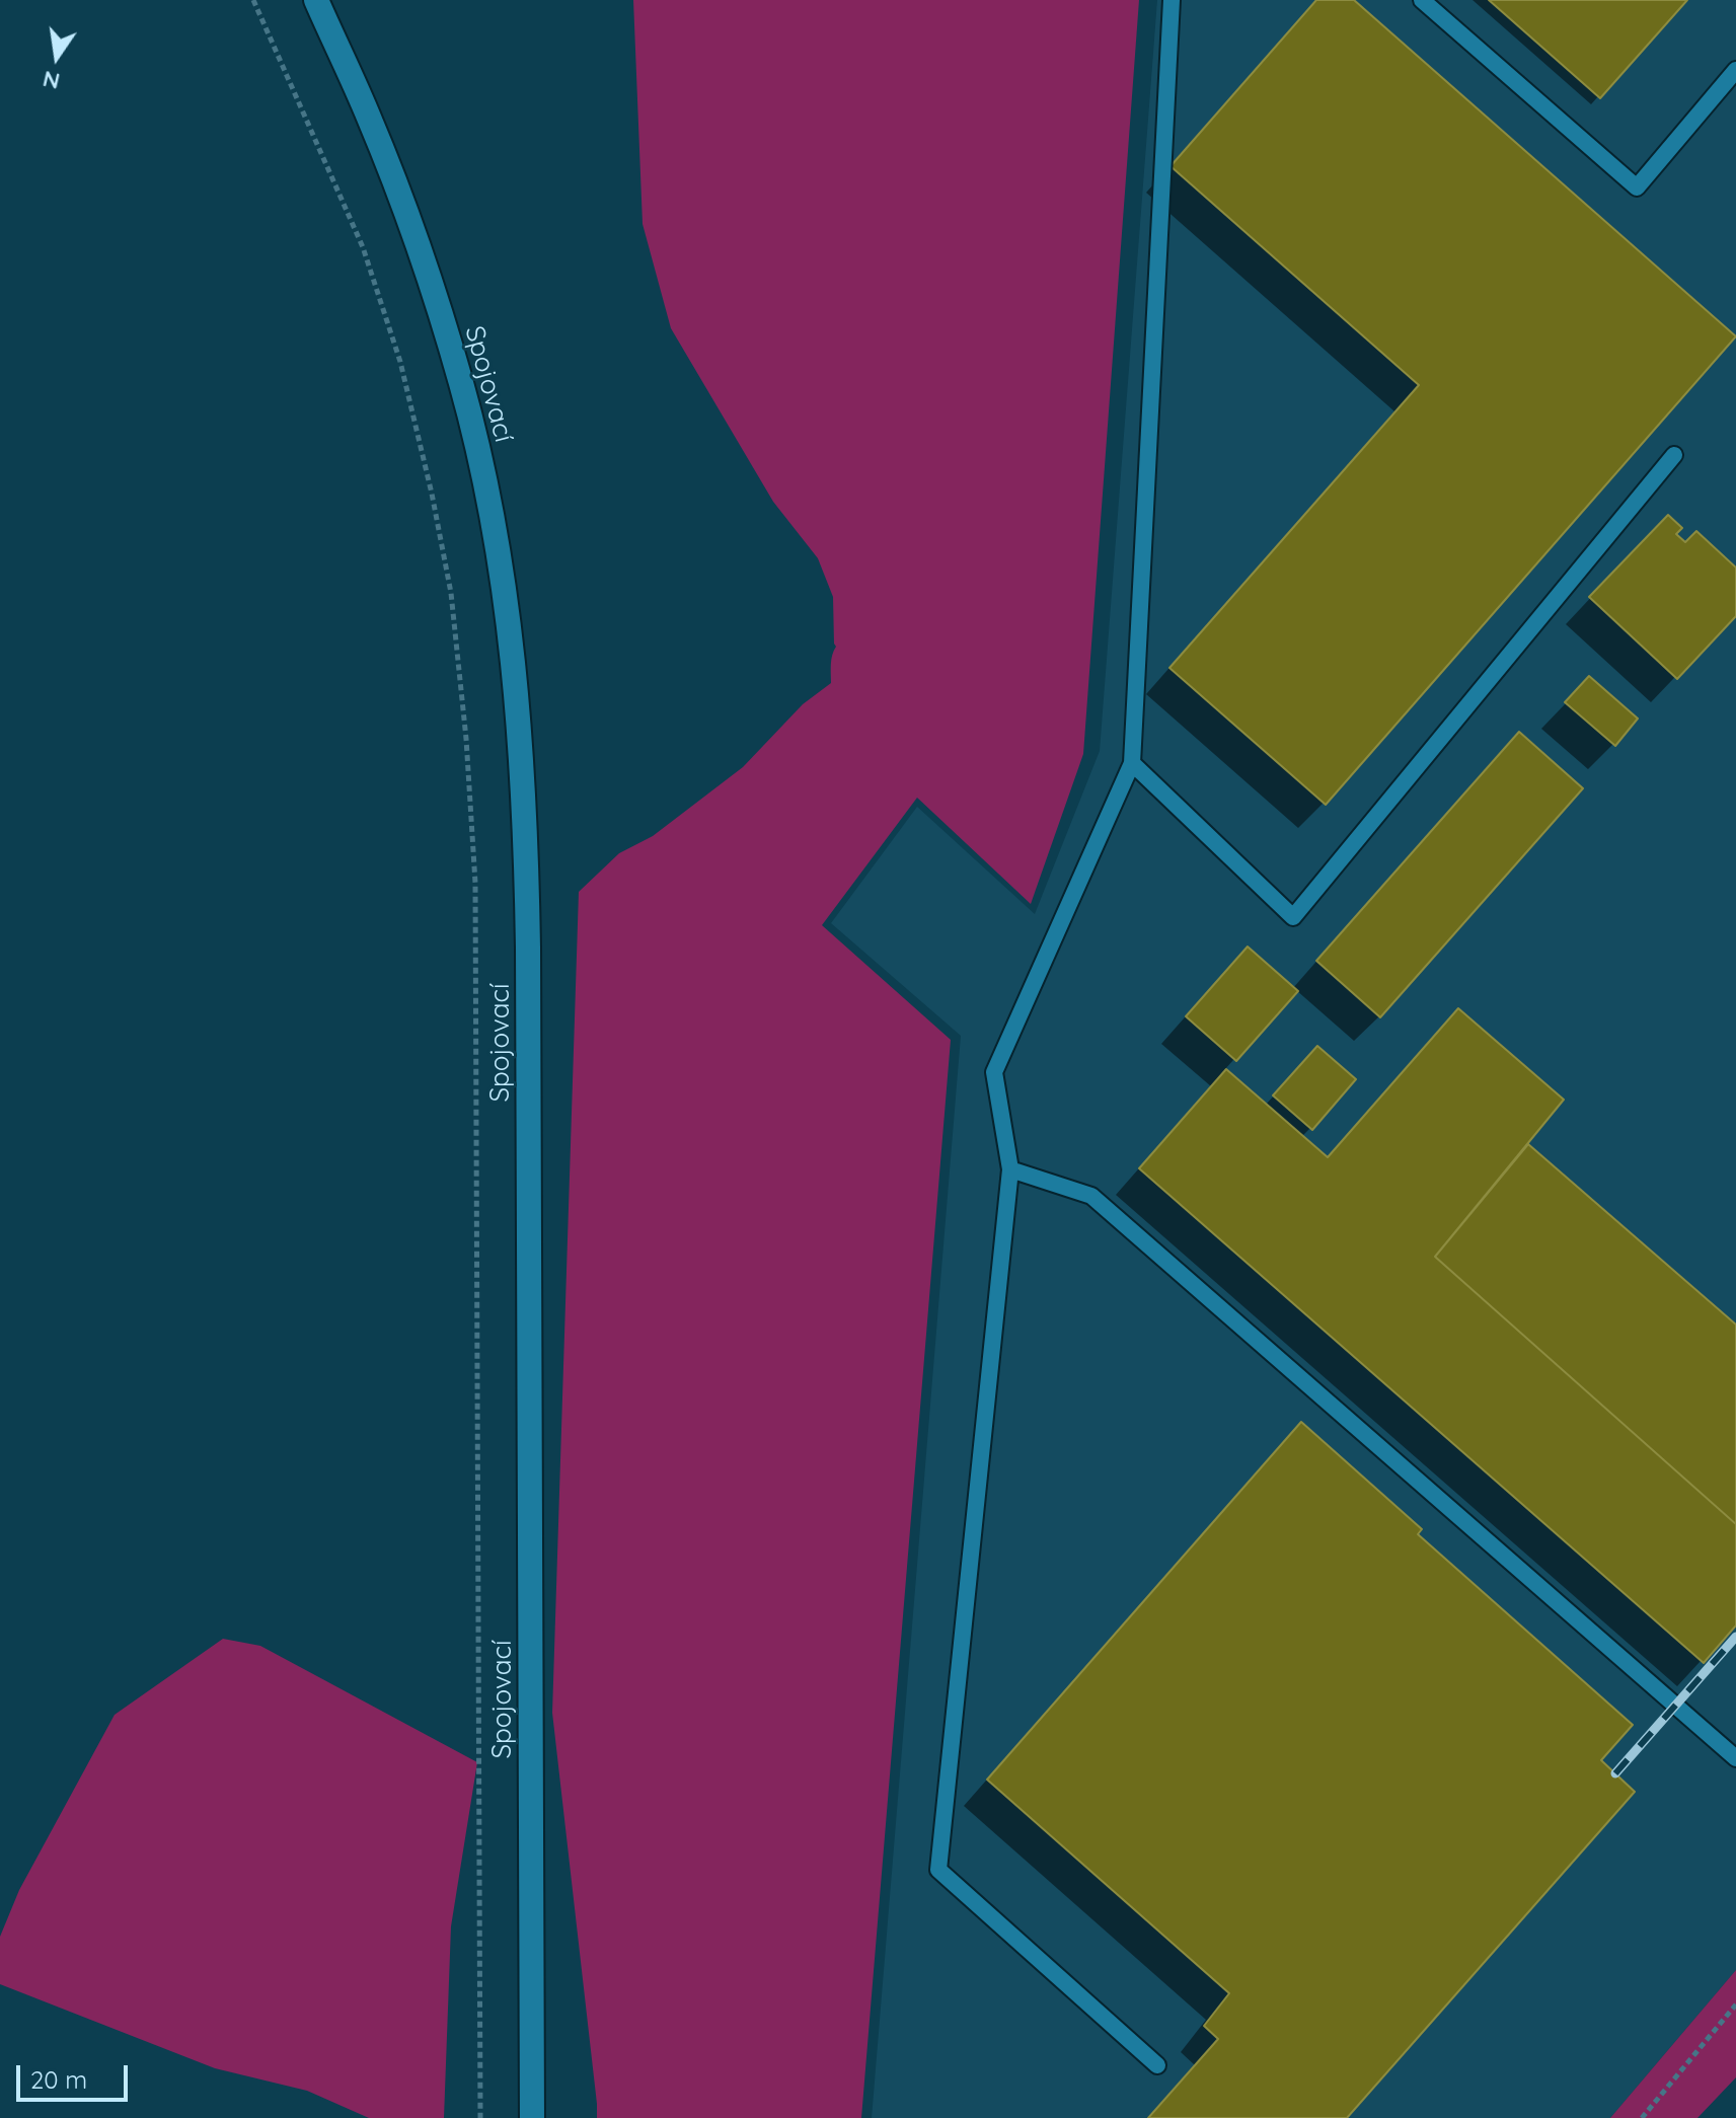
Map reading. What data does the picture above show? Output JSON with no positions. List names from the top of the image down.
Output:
{
  "streets": {
    "street": ["Spojovací"]
  },
  "scale_bar": "20 m",
  "north": "bottom"
}
